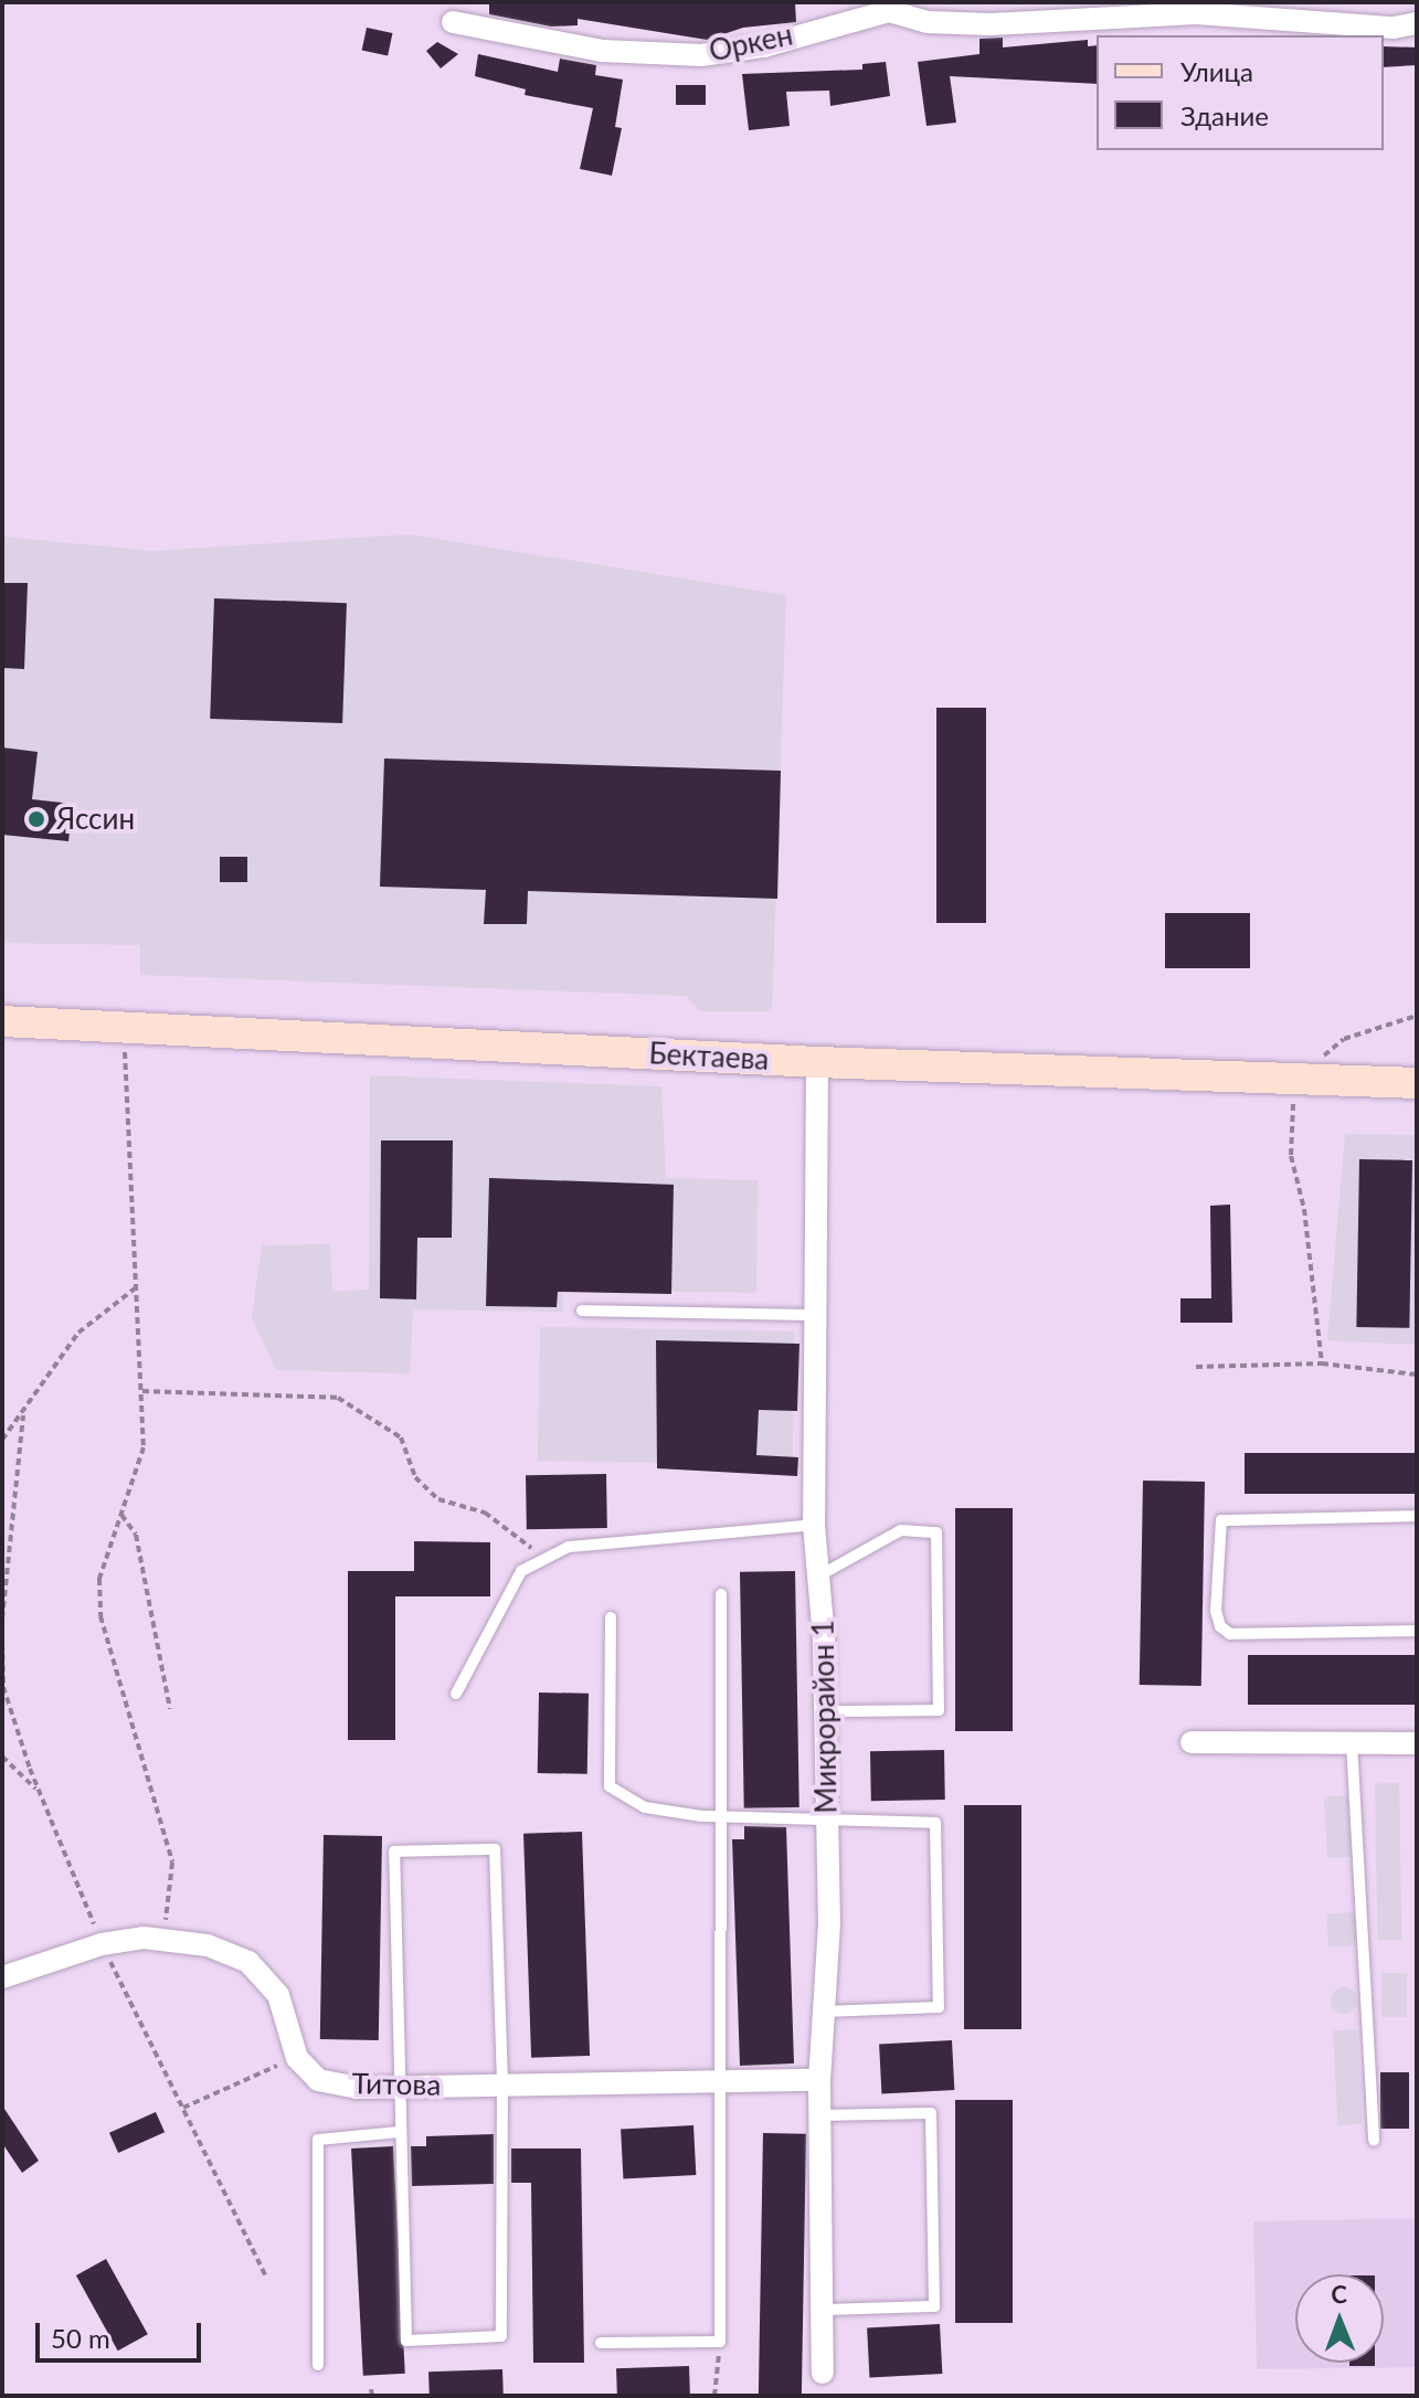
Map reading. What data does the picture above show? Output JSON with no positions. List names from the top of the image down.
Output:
{
  "streets": {
    "street": [
      "Оркен",
      "Бектаева",
      "Микрорайон 1",
      "Титова"
    ]
  },
  "crossings": [
    ["Бектаева", "Микрорайон 1"],
    ["Микрорайон 1", "Титова"]
  ],
  "places": ["Яссин"],
  "legend": ["Улица", "Здание"],
  "scale_bar": "50 m",
  "north": "top"
}
